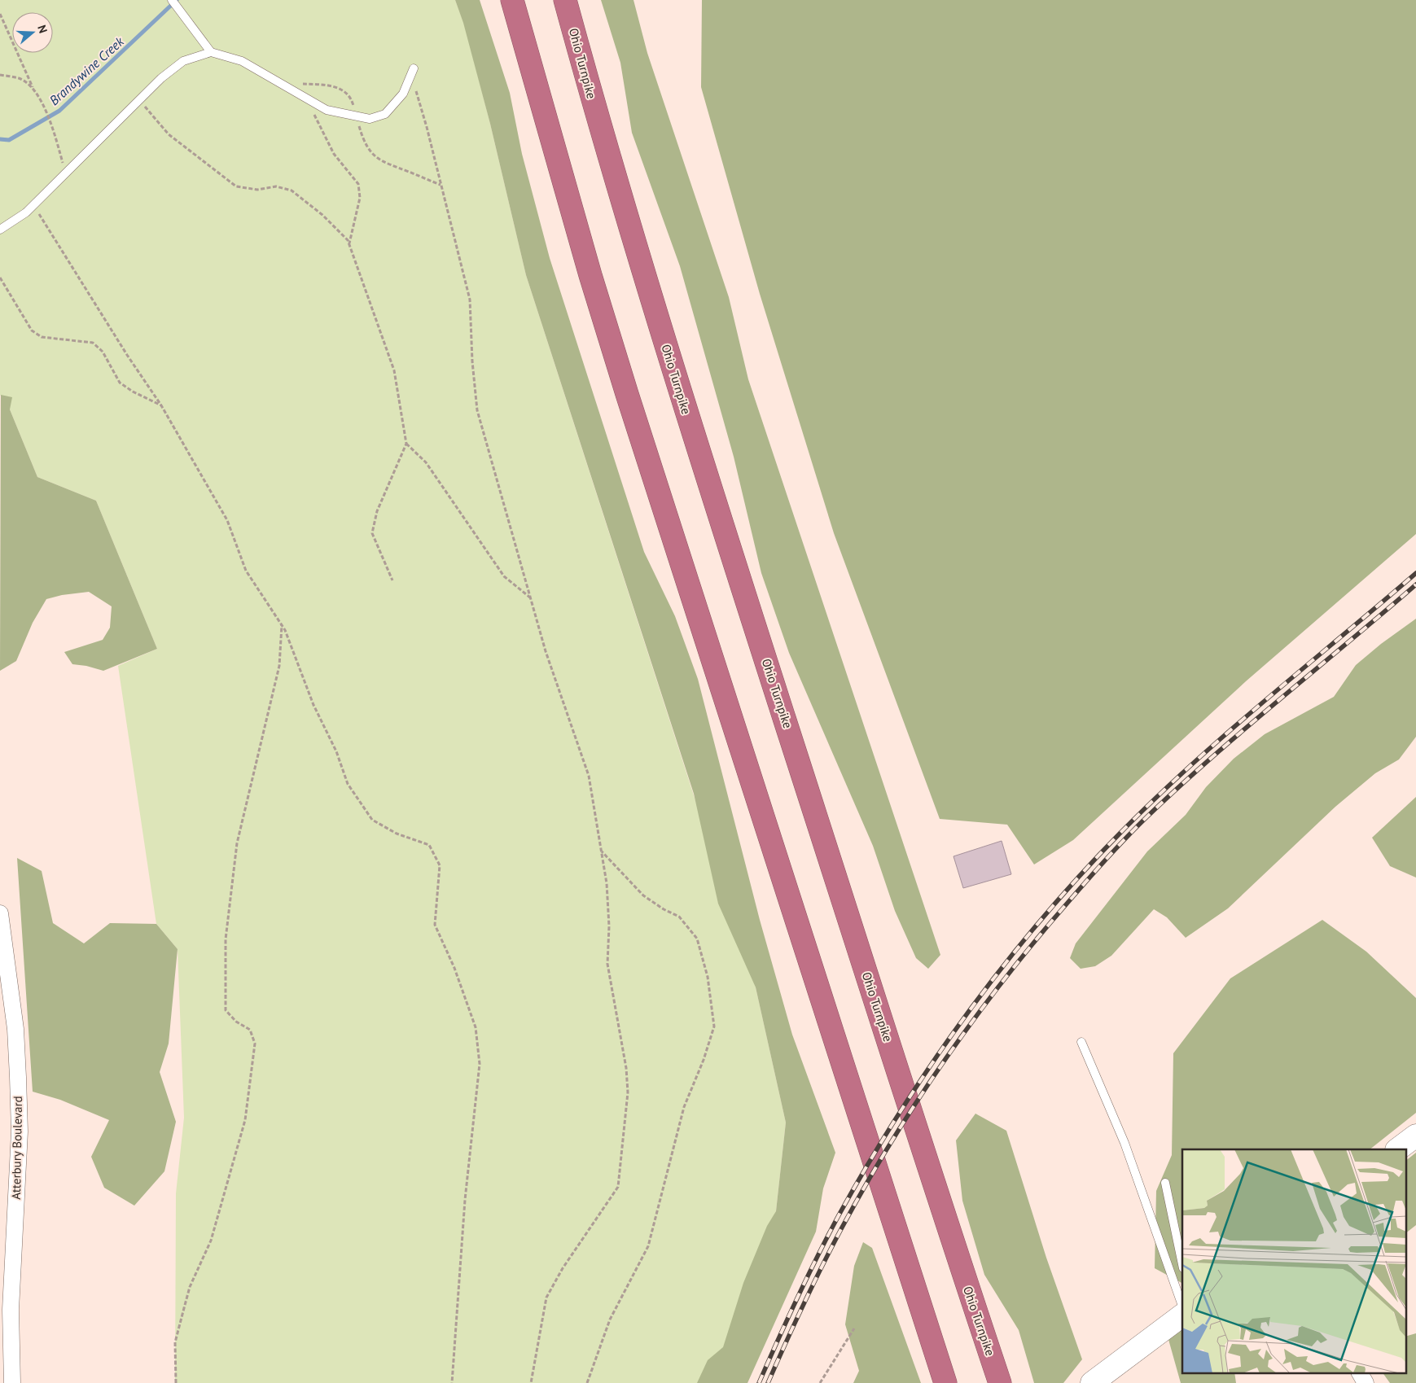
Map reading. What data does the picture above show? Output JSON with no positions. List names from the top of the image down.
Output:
{
  "streets": {
    "highway": ["Ohio Turnpike"],
    "street": ["Atterbury Boulevard"]
  },
  "water": ["Brandywine Creek"],
  "north": "right"
}
